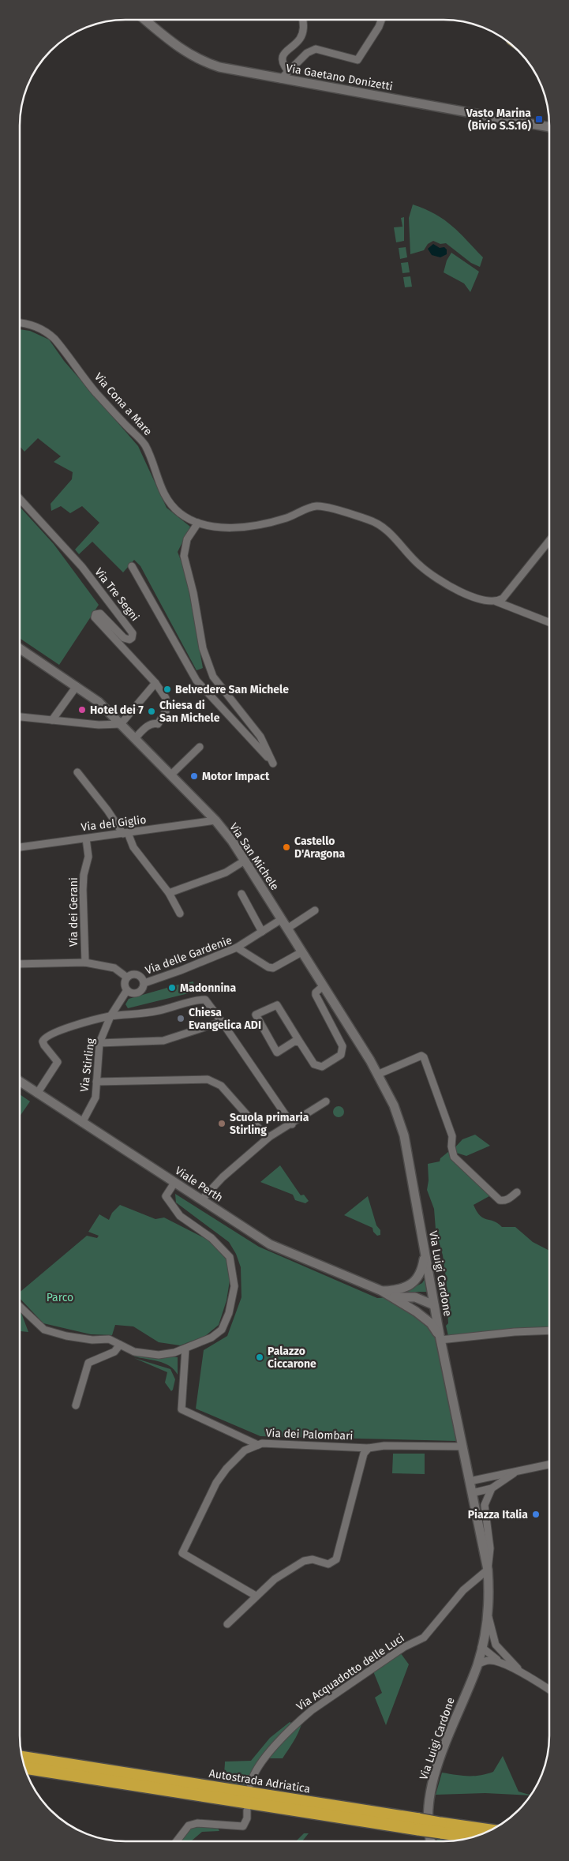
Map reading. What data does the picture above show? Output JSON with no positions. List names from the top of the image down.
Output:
{
  "streets": {
    "highway": ["Autostrada Adriatica"],
    "street": [
      "Via Gaetano Donizetti",
      "Via Cona a Mare",
      "Via Tre Segni",
      "Via del Giglio",
      "Via San Michele",
      "Via dei Gerani",
      "Via delle Gardenie",
      "Via Stirling",
      "Viale Perth",
      "Via Luigi Cardone",
      "Via dei Palombari",
      "Via Acquadotto delle Luci"
    ]
  },
  "crossings": [
    ["Via del Giglio", "Via San Michele"],
    ["Via del Giglio", "Via dei Gerani"],
    ["Via San Michele", "Via delle Gardenie"],
    ["Via San Michele", "Via Luigi Cardone"],
    ["Via delle Gardenie", "Via Stirling"],
    ["Via Stirling", "Viale Perth"],
    ["Viale Perth", "Via Luigi Cardone"],
    ["Via Luigi Cardone", "Via dei Palombari"],
    ["Via Luigi Cardone", "Via Acquadotto delle Luci"]
  ],
  "parks": ["Parco"],
  "places": {
    "transit": ["Vasto Marina (Bivio S.S.16)"],
    "other": [
      "Belvedere San Michele",
      "Hotel dei 7",
      "Chiesa di San Michele",
      "Motor Impact",
      "Castello D'Aragona",
      "Madonnina",
      "Chiesa Evangelica ADI",
      "Scuola primaria Stirling",
      "Palazzo Ciccarone",
      "Piazza Italia"
    ]
  }
}
